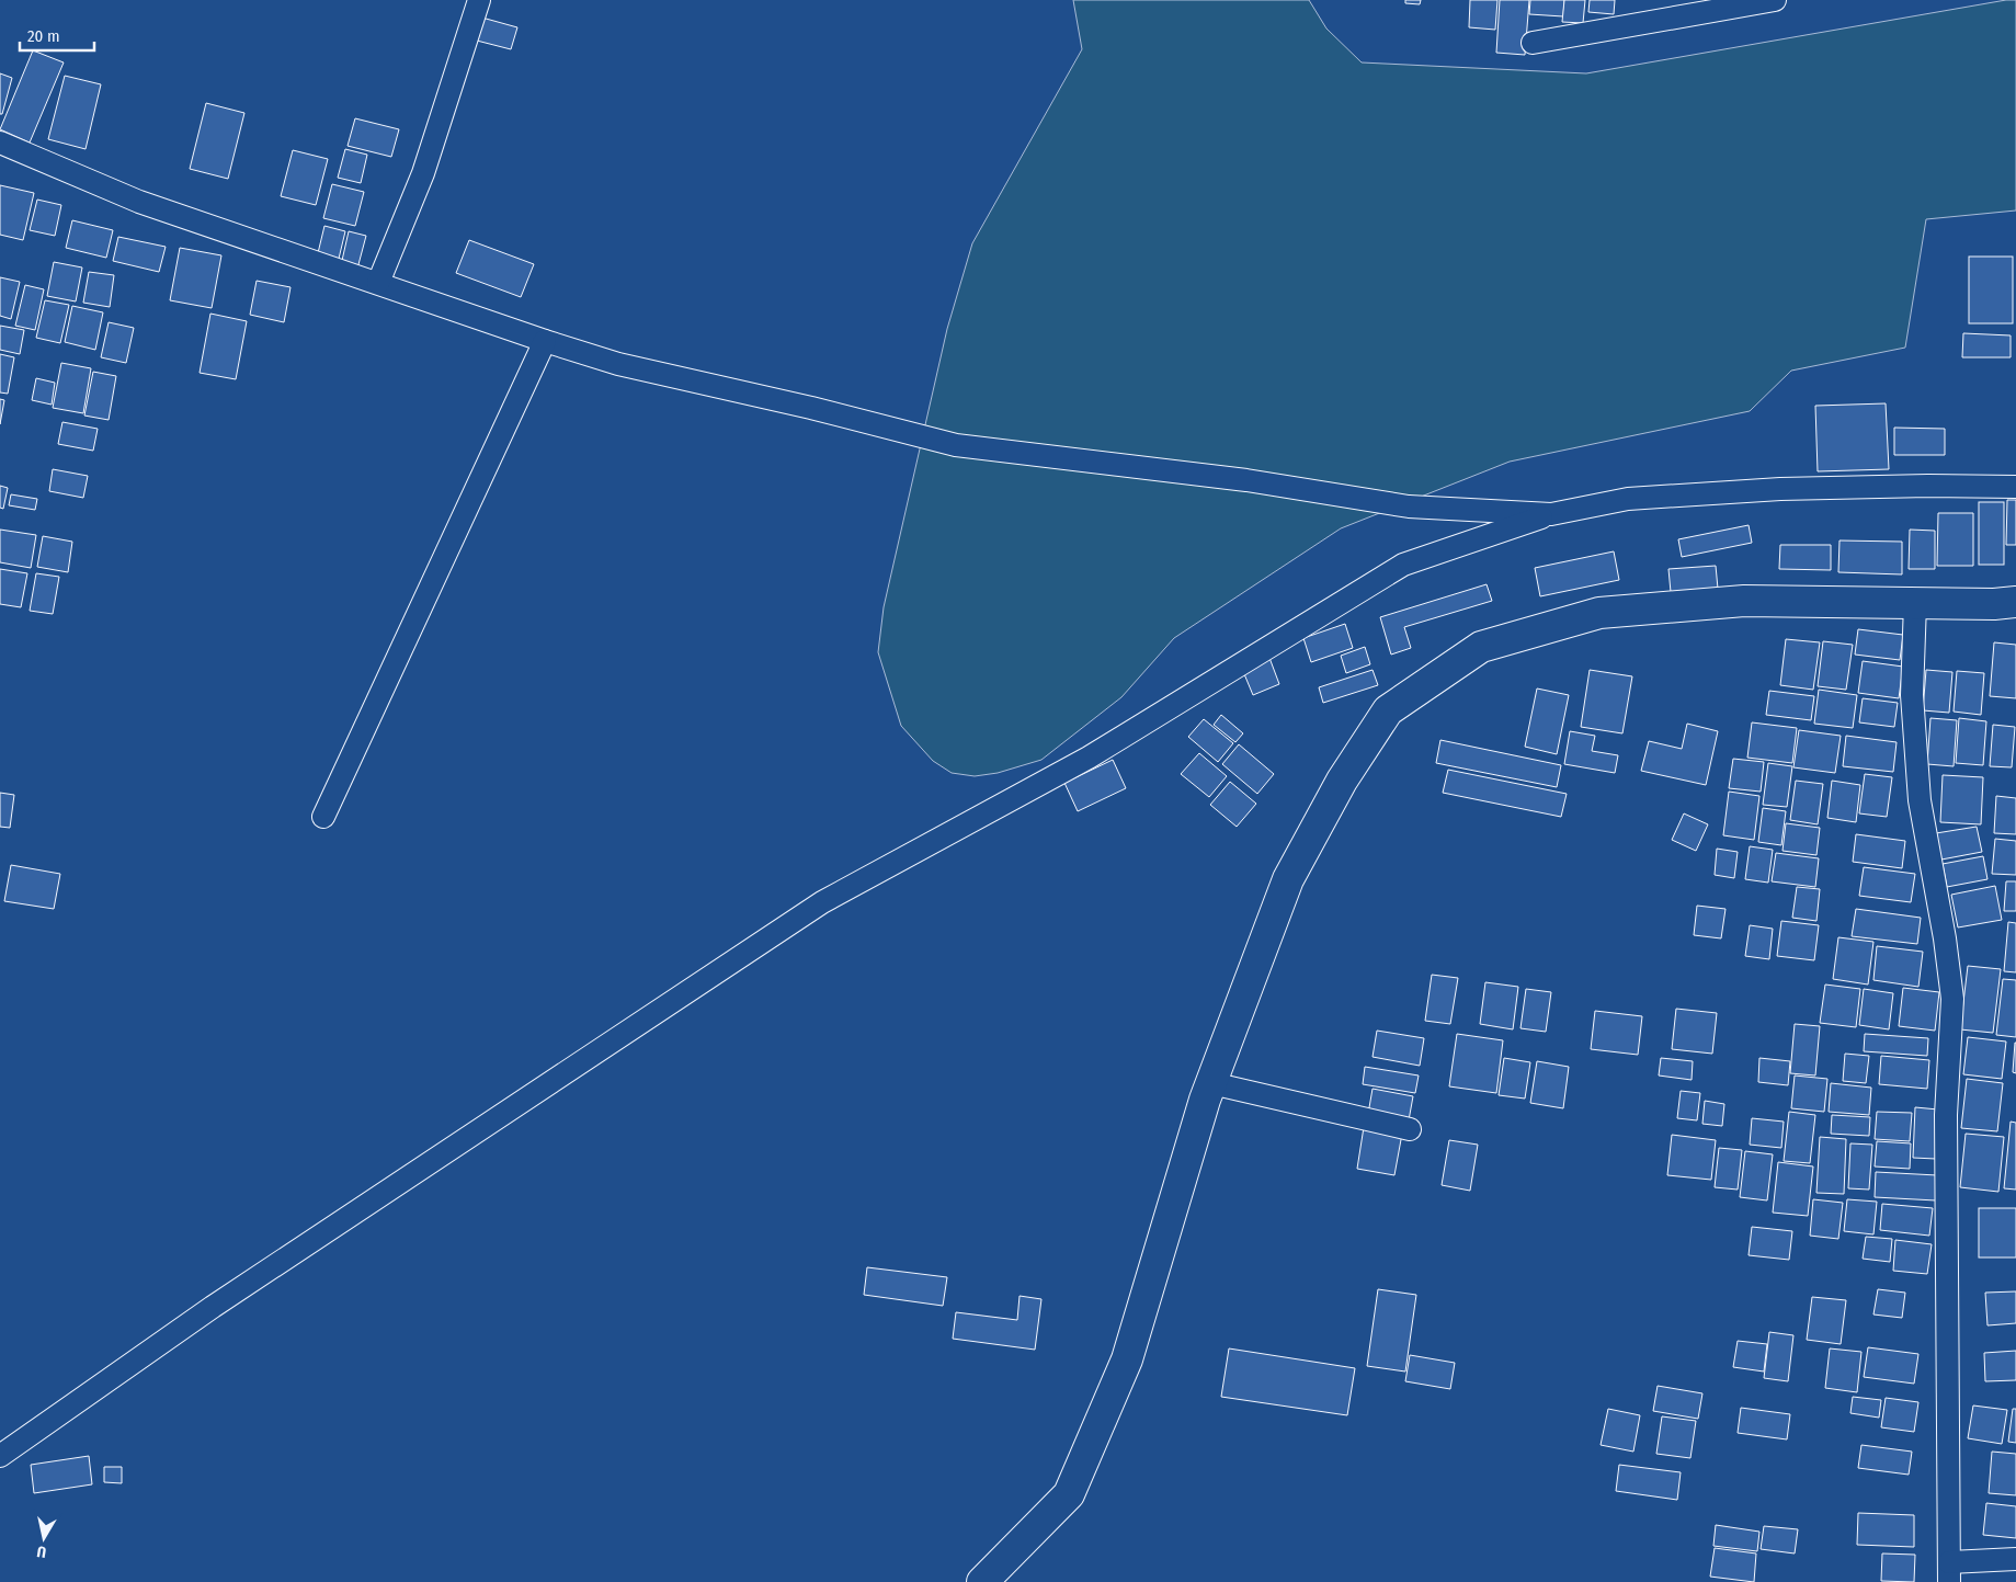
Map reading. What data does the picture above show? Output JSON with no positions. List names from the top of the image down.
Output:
{
  "scale_bar": "20 m",
  "north": "bottom"
}
